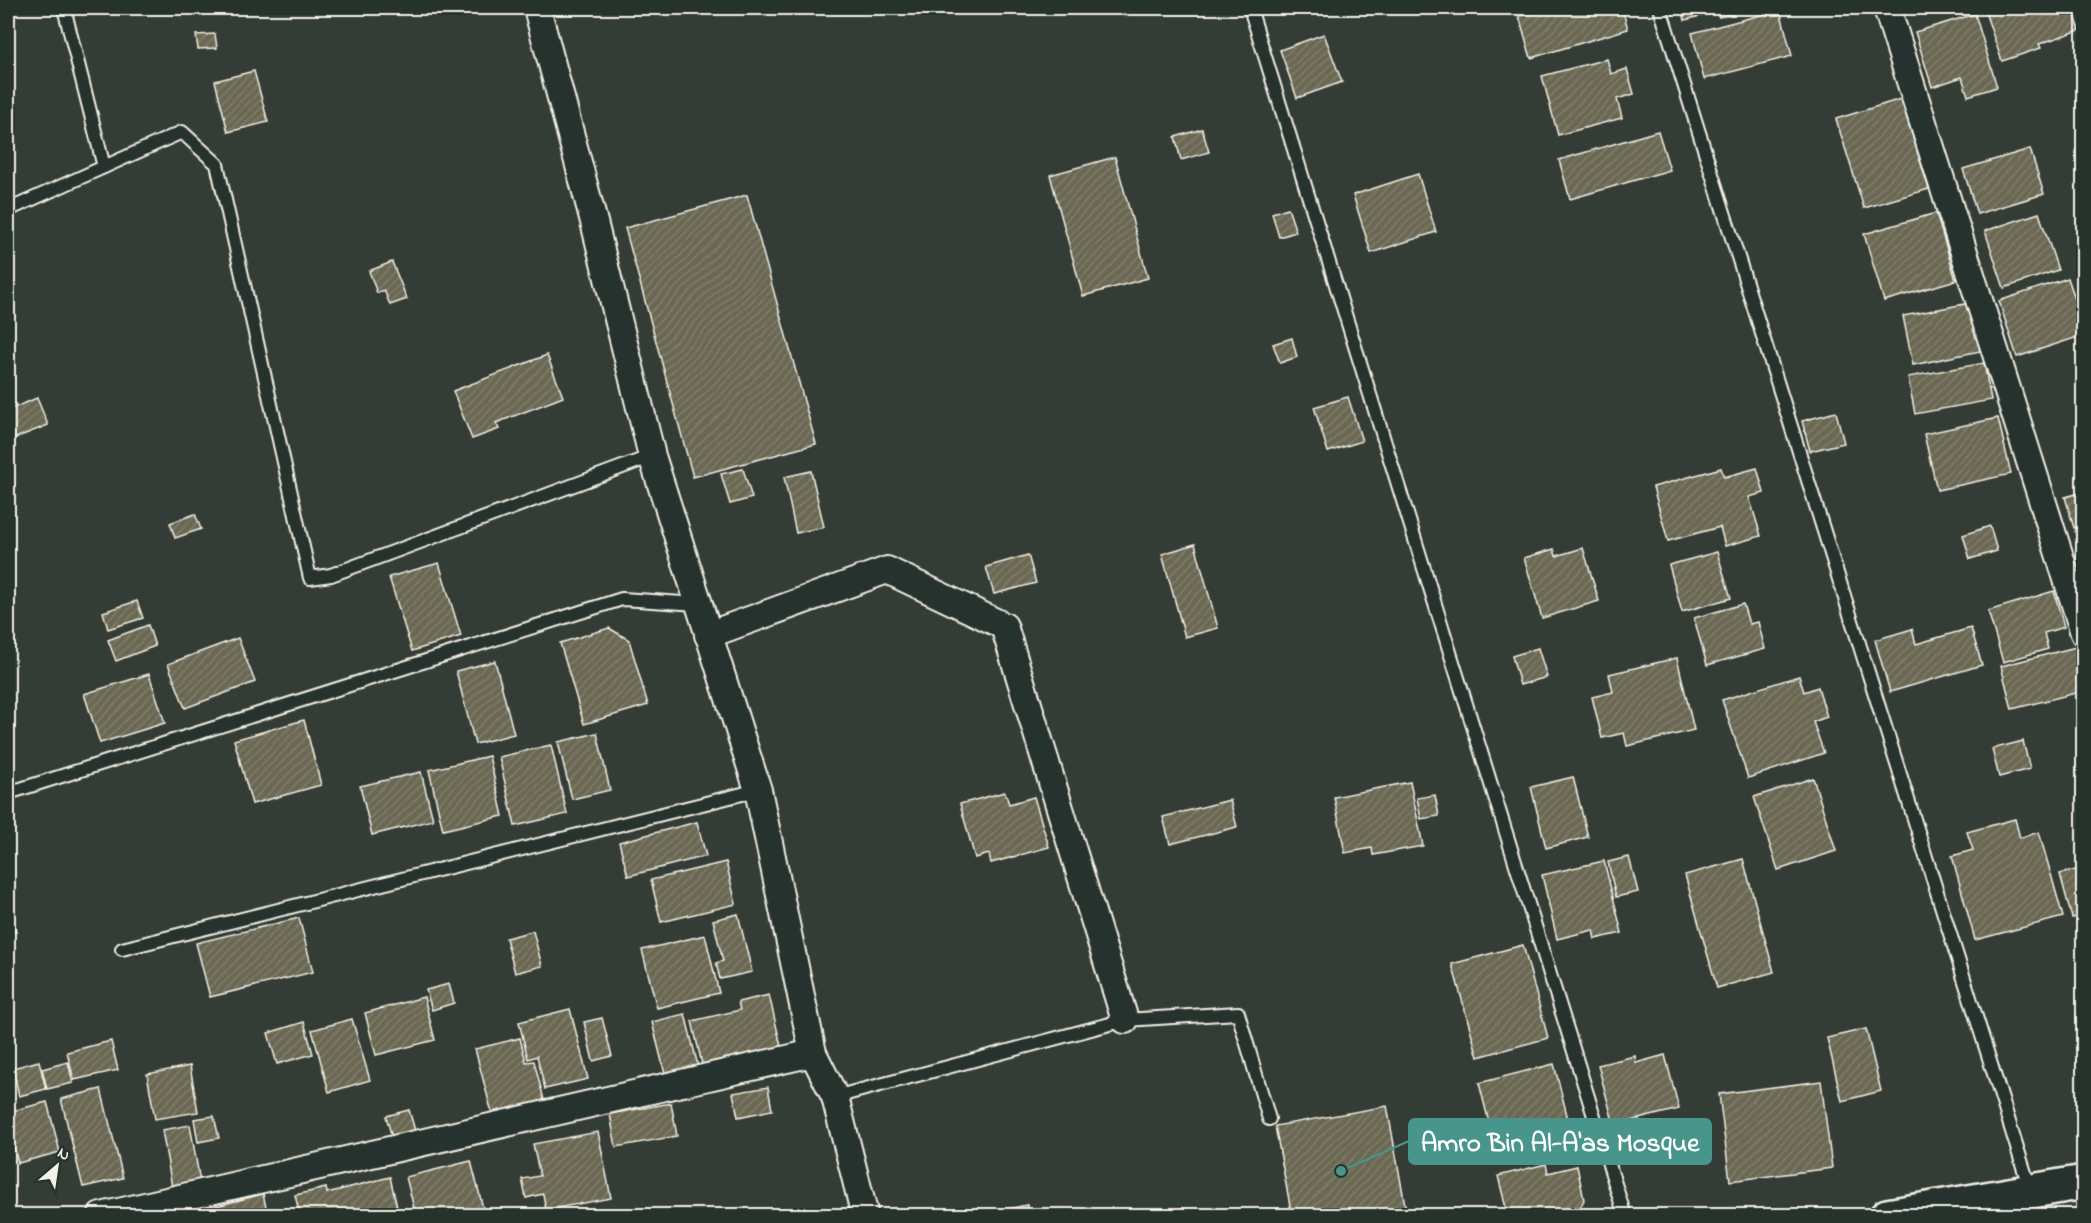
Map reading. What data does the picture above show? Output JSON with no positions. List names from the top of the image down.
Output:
{
  "places": ["Amro Bin Al-A'as Mosque"],
  "north": "top right"
}
